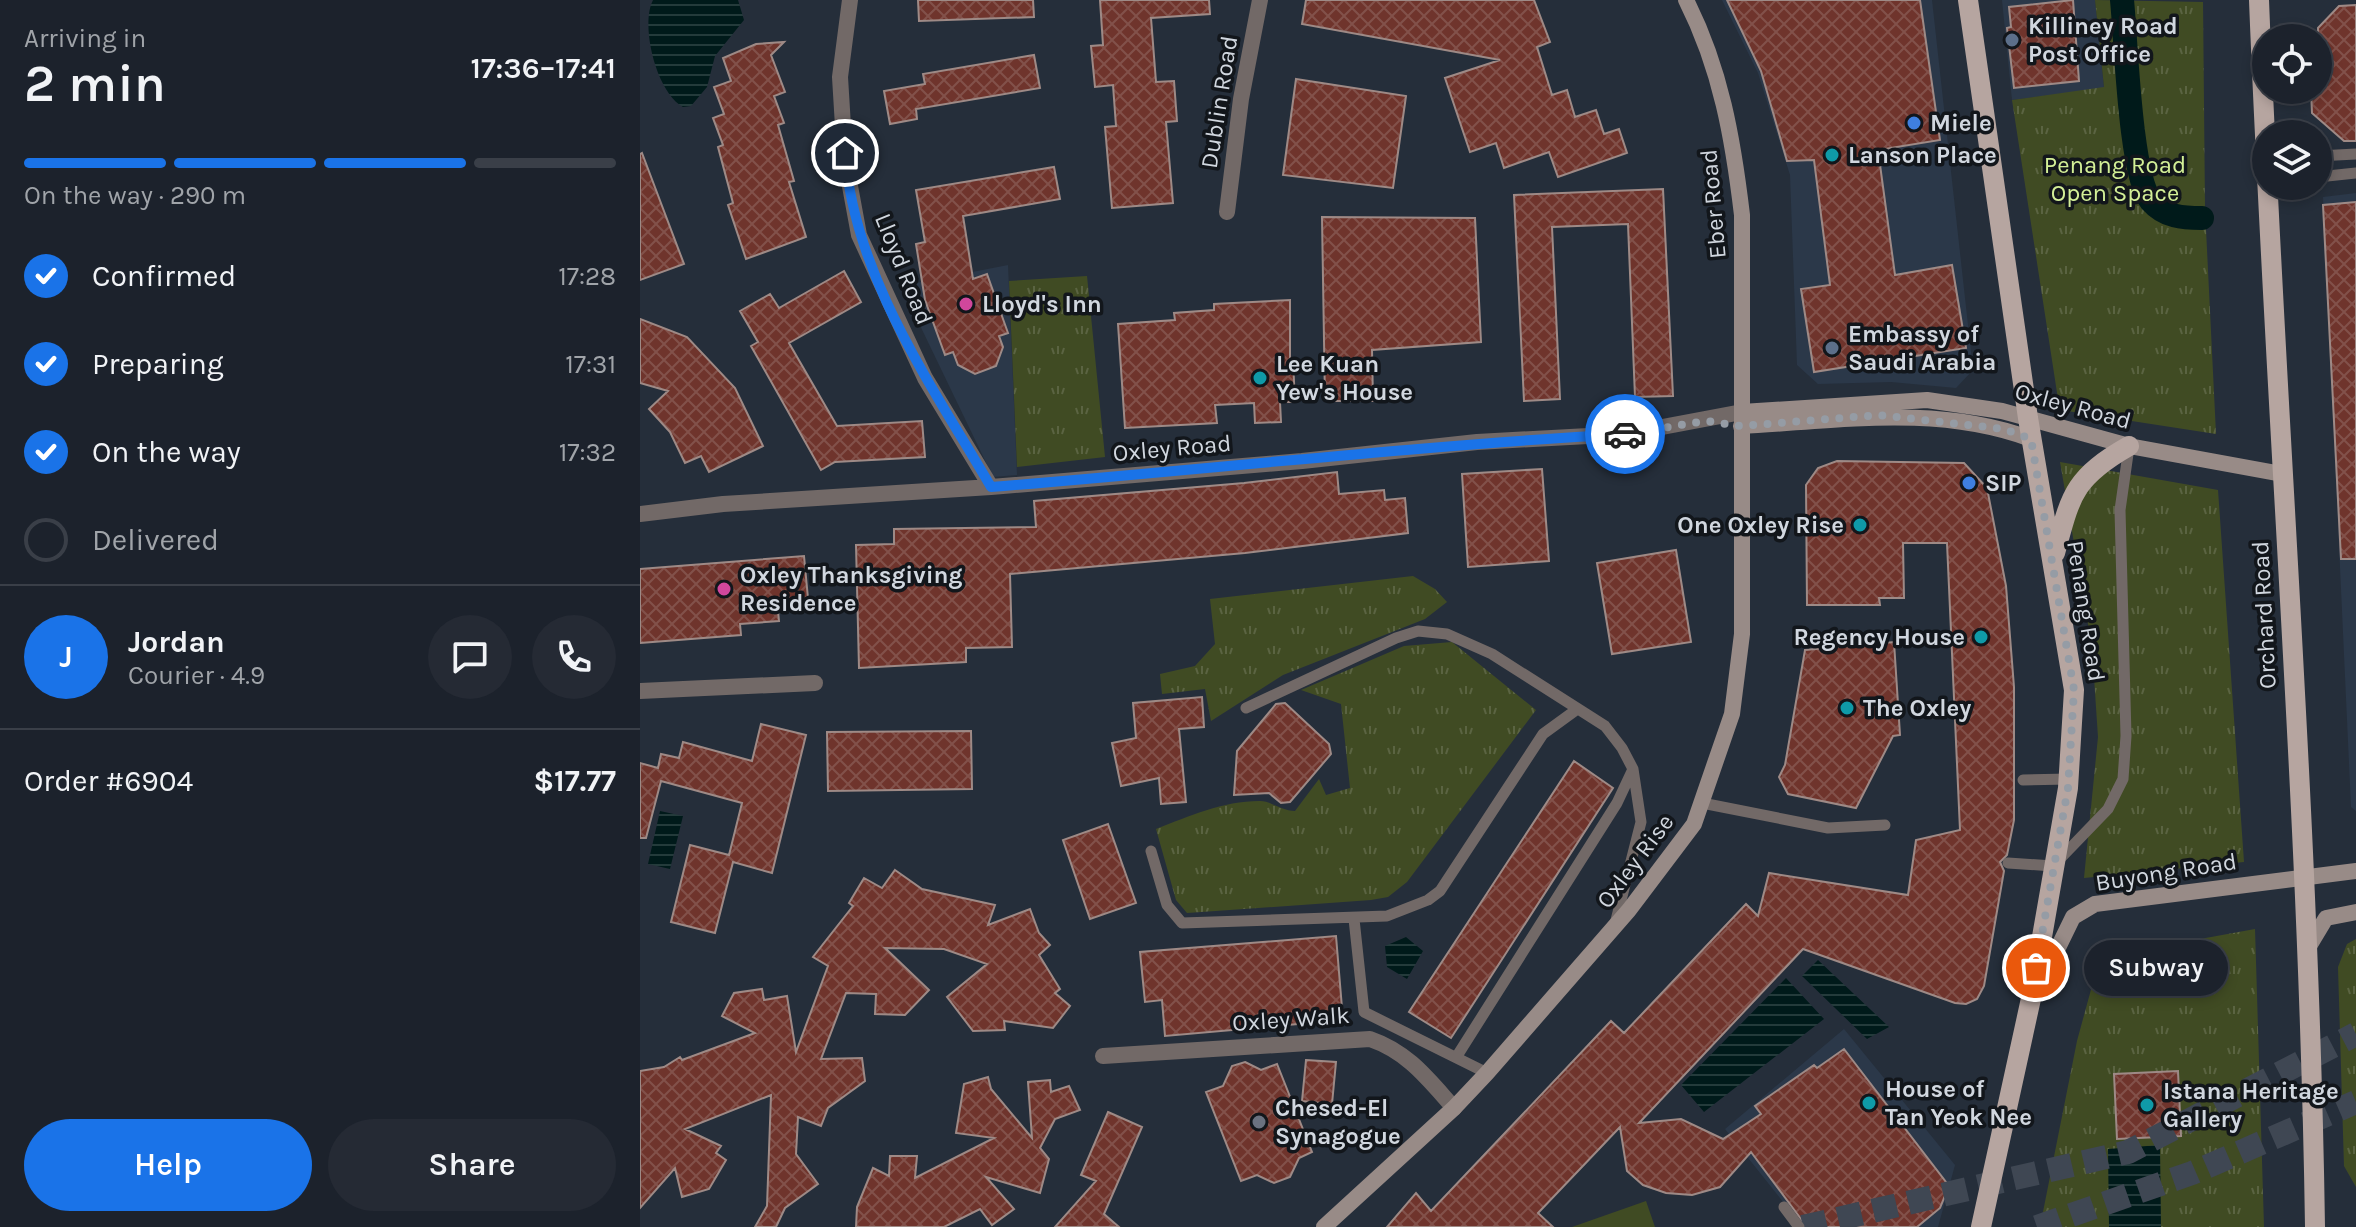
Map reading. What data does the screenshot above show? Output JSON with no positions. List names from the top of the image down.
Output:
{
  "streets": {
    "main road": [
      "Eber Road",
      "Oxley Road",
      "Penang Road",
      "Orchard Road",
      "Oxley Rise",
      "Buyong Road"
    ],
    "street": ["Dublin Road", "Lloyd Road", "Oxley Walk"]
  },
  "crossings": [
    ["Eber Road", "Oxley Road"],
    ["Eber Road", "Oxley Rise"],
    ["Lloyd Road", "Oxley Road"],
    ["Oxley Road", "Penang Road"],
    ["Oxley Road", "Orchard Road"],
    ["Oxley Road", "Oxley Rise"],
    ["Penang Road", "Buyong Road"],
    ["Orchard Road", "Buyong Road"],
    ["Oxley Rise", "Oxley Walk"]
  ],
  "parks": ["Penang Road Open Space"],
  "places": [
    "Killiney Road Post Office",
    "Miele",
    "Lanson Place",
    "Lloyd's Inn",
    "Embassy of Saudi Arabia",
    "Lee Kuan Yew's House",
    "SIP",
    "One Oxley Rise",
    "Oxley Thanksgiving Residence",
    "Regency House",
    "The Oxley",
    "Subway",
    "House of Tan Yeok Nee",
    "Istana Heritage Gallery",
    "Chesed-El Synagogue"
  ],
  "page": {
    "heading": ["2 min", "Arriving in", "17:36–17:41"],
    "panel": [
      "Jordan",
      "Courier · 4.9",
      "Order #6904",
      "$17.77"
    ],
    "bar": "On the way · 290 m",
    "list": [
      ["Confirmed", "17:28"],
      ["Preparing", "17:31"],
      ["On the way", "17:32"],
      "Delivered"
    ],
    "round": "J",
    "bubble": "Subway",
    "buttons": ["Help", "Share"]
  }
}
